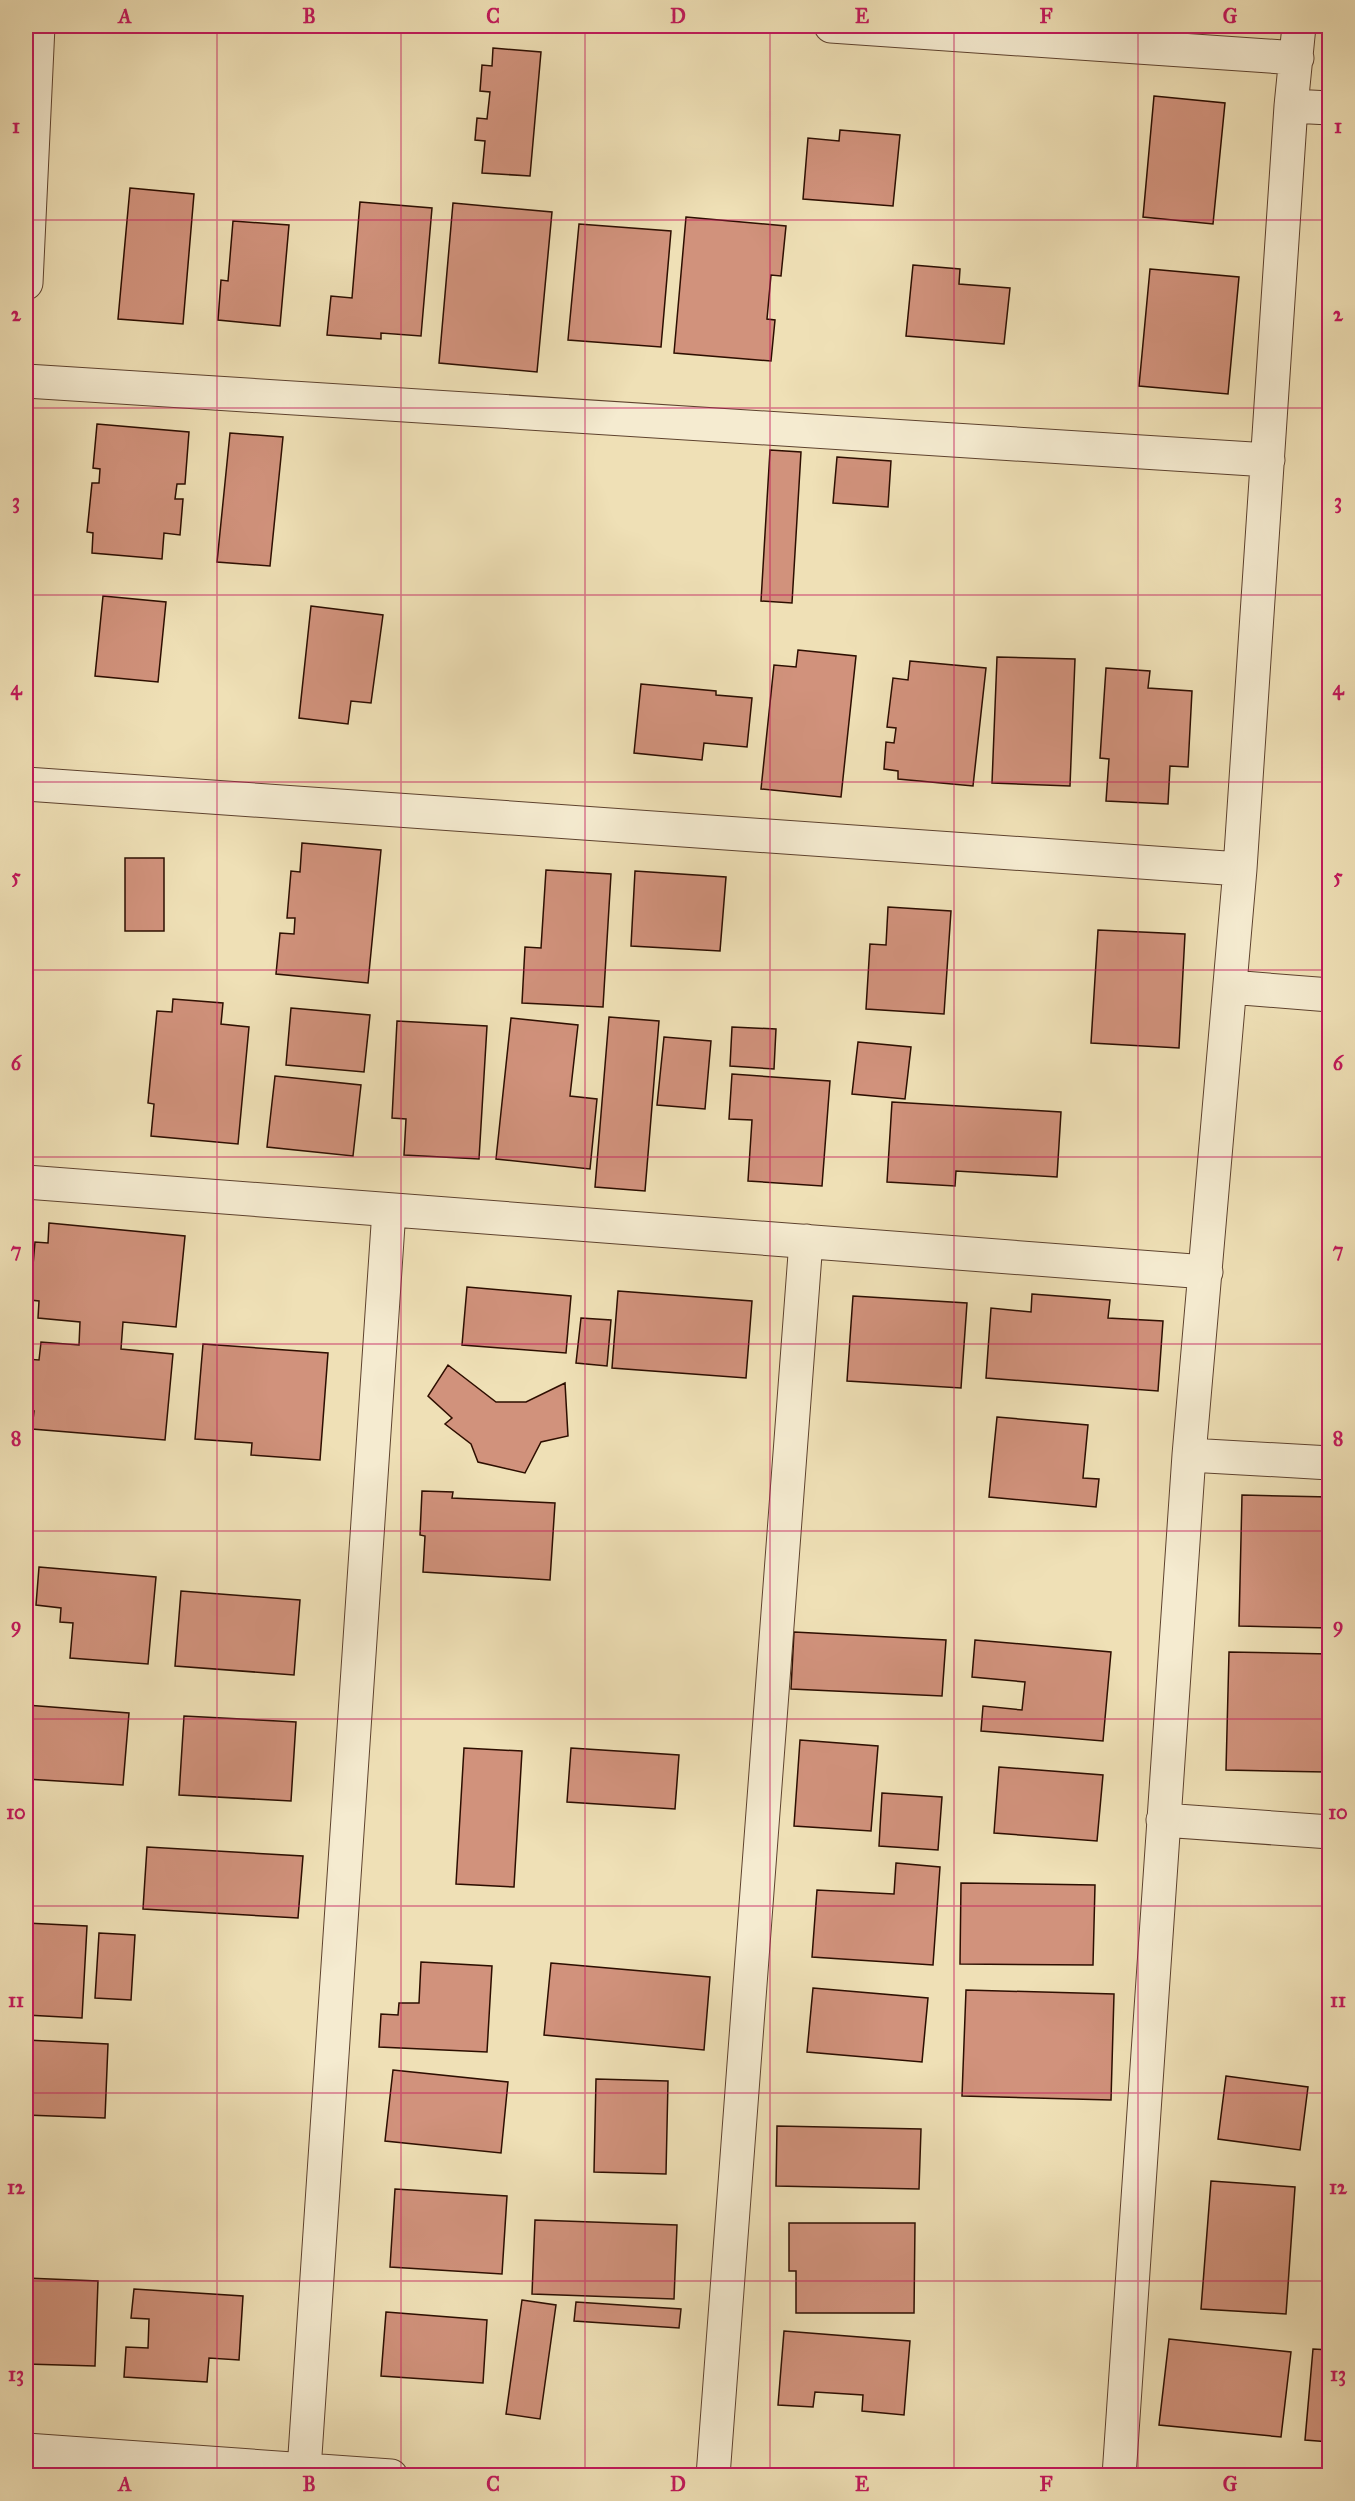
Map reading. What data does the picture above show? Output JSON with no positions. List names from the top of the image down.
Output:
{
  "grid": {
    "columns": [
      "A",
      "B",
      "C",
      "D",
      "E",
      "F",
      "G"
    ],
    "rows": [
      "1",
      "2",
      "3",
      "4",
      "5",
      "6",
      "7",
      "8",
      "9",
      "10",
      "11",
      "12",
      "13"
    ]
  }
}
